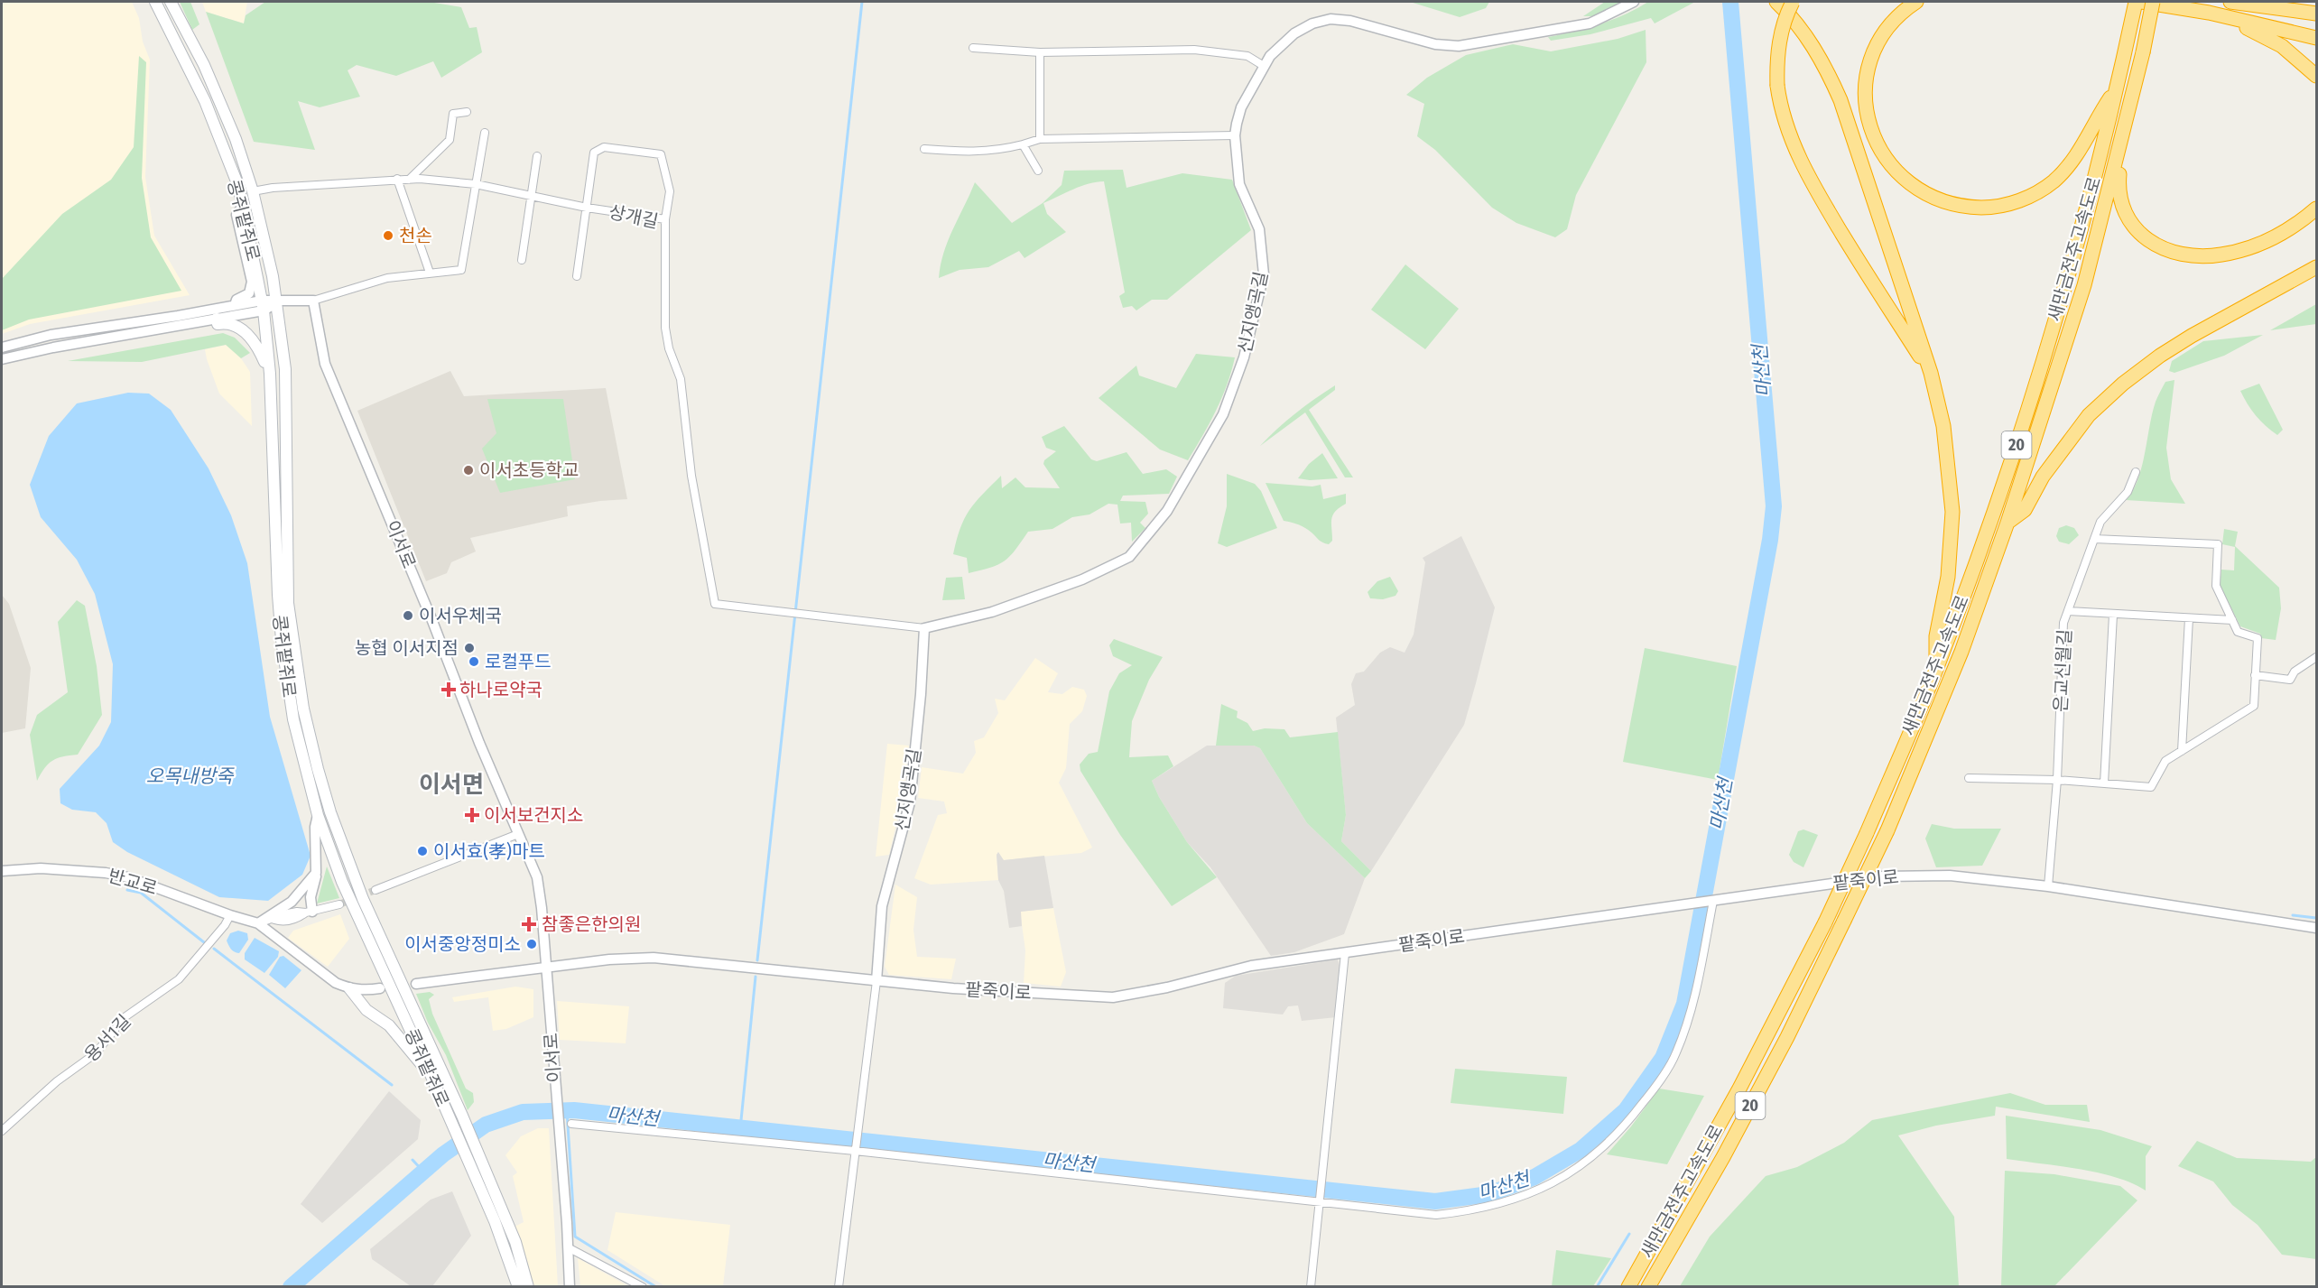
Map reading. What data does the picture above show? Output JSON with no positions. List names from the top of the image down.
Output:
{
  "streets": {
    "highway": ["새만금전주고속도로", "20"],
    "main road": ["콩쥐팥쥐로"],
    "street": [
      "상개길",
      "신지앵곡길",
      "이서로",
      "은교신월길",
      "팥죽이로",
      "반교로",
      "용서1길"
    ]
  },
  "crossings": [
    ["상개길", "콩쥐팥쥐로"],
    ["상개길", "신지앵곡길"],
    ["신지앵곡길", "팥죽이로"],
    ["이서로", "팥죽이로"],
    ["은교신월길", "팥죽이로"],
    ["반교로", "용서1길"]
  ],
  "districts": ["이서면"],
  "water": ["마산천", "오목내방죽"],
  "places": {
    "other": [
      "천손",
      "이서초등학교",
      "이서우체국",
      "농협 이서지점",
      "로컬푸드",
      "이서효(孝)마트",
      "이서중앙정미소"
    ],
    "health": ["하나로약국", "이서보건지소", "참좋은한의원"]
  }
}
